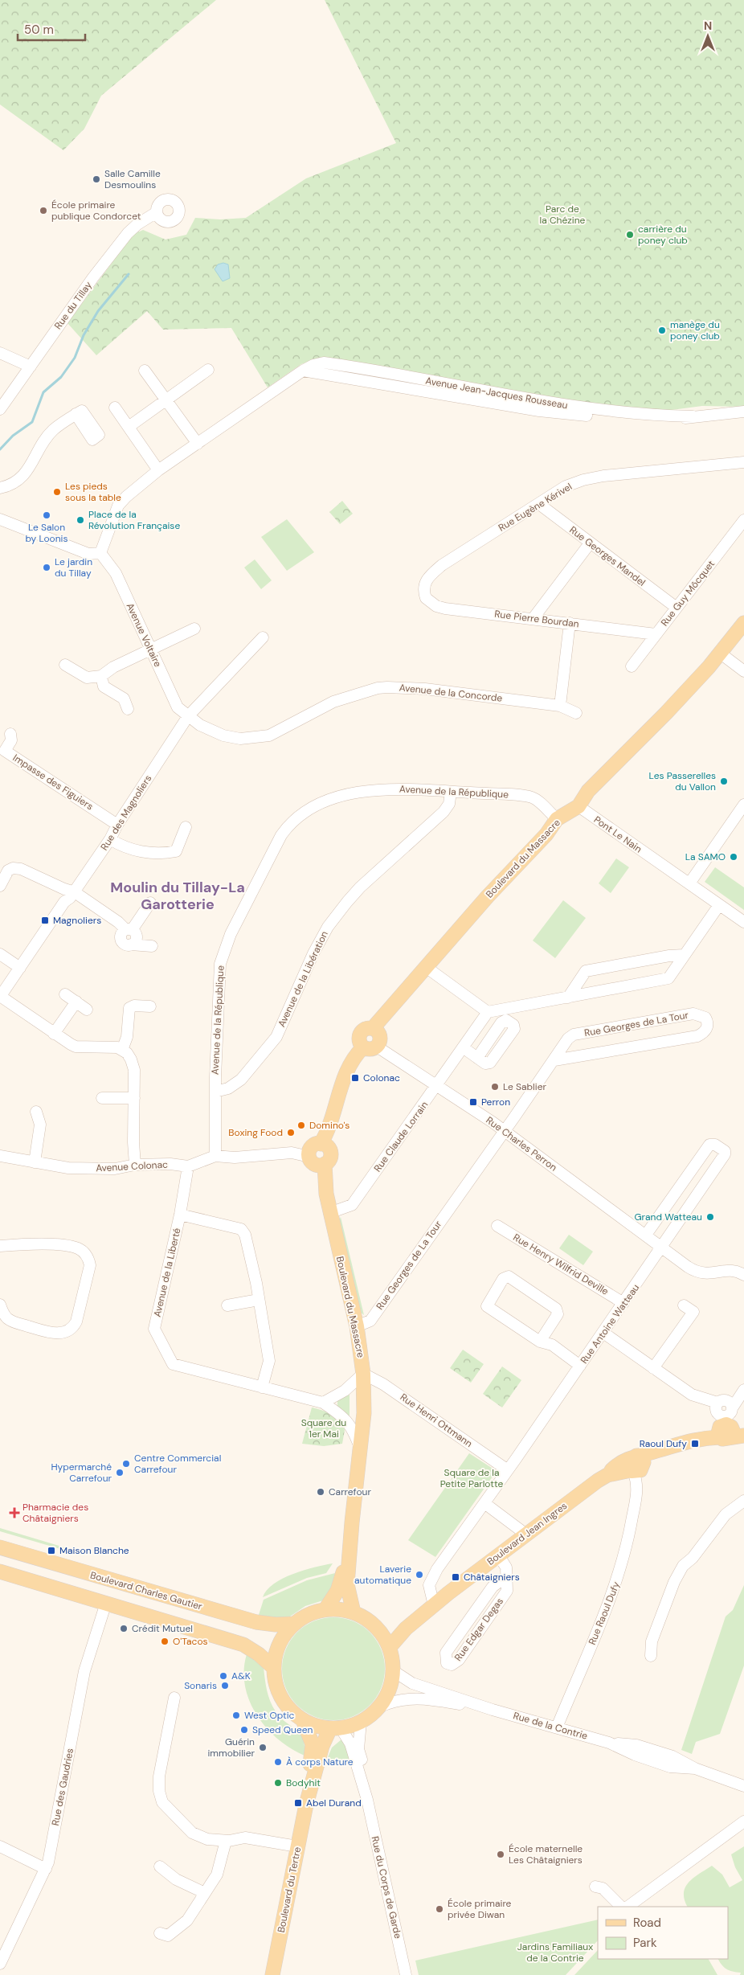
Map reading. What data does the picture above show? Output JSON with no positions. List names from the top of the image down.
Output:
{
  "streets": {
    "main road": [
      "Boulevard du Massacre",
      "Boulevard Jean Ingres",
      "Boulevard Charles Gautier",
      "Boulevard du Tertre"
    ],
    "street": [
      "Rue du Tillay",
      "Avenue Jean-Jacques Rousseau",
      "Rue Eugène Kérivel",
      "Rue Georges Mandel",
      "Rue Guy Môcquet",
      "Rue Pierre Bourdan",
      "Avenue Voltaire",
      "Avenue de la Concorde",
      "Impasse des Figuiers",
      "Avenue de la République",
      "Rue des Magnoliers",
      "Pont Le Nain",
      "Avenue de la Libération",
      "Rue Georges de La Tour",
      "Rue Claude Lorrain",
      "Rue Charles Perron",
      "Avenue Colonac",
      "Rue Henry Wilfrid Deville",
      "Avenue de la Liberté",
      "Rue Antoine Watteau",
      "Rue Henri Ottmann",
      "Rue Raoul Dufy",
      "Rue Edgar Degas",
      "Rue de la Contrie",
      "Rue des Gaudries",
      "Rue du Corps de Garde"
    ]
  },
  "crossings": [
    ["Avenue Jean-Jacques Rousseau", "Avenue Voltaire"],
    ["Rue Eugène Kérivel", "Rue Georges Mandel"],
    ["Rue Eugène Kérivel", "Rue Pierre Bourdan"],
    ["Rue Georges Mandel", "Rue Guy Môcquet"],
    ["Rue Guy Môcquet", "Rue Pierre Bourdan"],
    ["Avenue Voltaire", "Avenue de la Concorde"],
    ["Avenue Voltaire", "Rue des Magnoliers"],
    ["Avenue de la Concorde", "Rue des Magnoliers"],
    ["Impasse des Figuiers", "Rue des Magnoliers"],
    ["Avenue de la République", "Boulevard du Massacre"],
    ["Avenue de la République", "Avenue de la Libération"],
    ["Avenue de la République", "Avenue Colonac"],
    ["Pont Le Nain", "Boulevard du Massacre"],
    ["Boulevard du Massacre", "Rue Georges de La Tour"],
    ["Boulevard du Massacre", "Rue Claude Lorrain"],
    ["Boulevard du Massacre", "Rue Charles Perron"],
    ["Boulevard du Massacre", "Avenue Colonac"],
    ["Boulevard du Massacre", "Avenue de la Liberté"],
    ["Boulevard du Massacre", "Rue Henri Ottmann"],
    ["Boulevard du Massacre", "Boulevard Jean Ingres"],
    ["Boulevard du Massacre", "Boulevard Charles Gautier"],
    ["Boulevard du Massacre", "Rue de la Contrie"],
    ["Boulevard du Massacre", "Rue du Corps de Garde"],
    ["Boulevard du Massacre", "Boulevard du Tertre"],
    ["Rue Georges de La Tour", "Rue Charles Perron"],
    ["Rue Claude Lorrain", "Rue Charles Perron"],
    ["Rue Charles Perron", "Rue Antoine Watteau"],
    ["Avenue Colonac", "Avenue de la Liberté"],
    ["Rue Henry Wilfrid Deville", "Rue Antoine Watteau"],
    ["Rue Antoine Watteau", "Rue Henri Ottmann"],
    ["Rue Antoine Watteau", "Boulevard Jean Ingres"],
    ["Boulevard Jean Ingres", "Boulevard Charles Gautier"],
    ["Boulevard Jean Ingres", "Rue Raoul Dufy"],
    ["Boulevard Jean Ingres", "Rue de la Contrie"],
    ["Boulevard Jean Ingres", "Rue du Corps de Garde"],
    ["Boulevard Jean Ingres", "Boulevard du Tertre"],
    ["Boulevard Charles Gautier", "Rue de la Contrie"],
    ["Boulevard Charles Gautier", "Rue du Corps de Garde"],
    ["Boulevard Charles Gautier", "Boulevard du Tertre"],
    ["Rue Raoul Dufy", "Rue de la Contrie"],
    ["Rue de la Contrie", "Rue du Corps de Garde"],
    ["Rue de la Contrie", "Boulevard du Tertre"],
    ["Rue du Corps de Garde", "Boulevard du Tertre"]
  ],
  "districts": ["Moulin du Tillay-La Garotterie"],
  "parks": [
    "Parc de la Chézine",
    "Square du 1er Mai",
    "Square de la Petite Parlotte",
    "Jardins Familiaux de la Contrie"
  ],
  "places": {
    "other": [
      "Salle Camille Desmoulins",
      "École primaire publique Condorcet",
      "carrière du poney club",
      "manège du poney club",
      "Les pieds sous la table",
      "Le Salon by Loonis",
      "Place de la Révolution Française",
      "Le jardin du Tillay",
      "Les Passerelles du Vallon",
      "La SAMO",
      "Le Sablier",
      "Domino's",
      "Boxing Food",
      "Grand Watteau",
      "Centre Commercial Carrefour",
      "Hypermarché Carrefour",
      "Carrefour",
      "Laverie automatique",
      "Crédit Mutuel",
      "O'Tacos",
      "A&K",
      "Sonaris",
      "West Optic",
      "Speed Queen",
      "Guérin immobilier",
      "À corps Nature",
      "Bodyhit",
      "École maternelle Les Châtaigniers",
      "École primaire privée Diwan"
    ],
    "transit": [
      "Magnoliers",
      "Colonac",
      "Perron",
      "Raoul Dufy",
      "Maison Blanche",
      "Châtaigniers",
      "Abel Durand"
    ],
    "health": ["Pharmacie des Châtaigniers"]
  },
  "legend": ["Road", "Park"],
  "scale_bar": "50 m",
  "north": "top"
}
